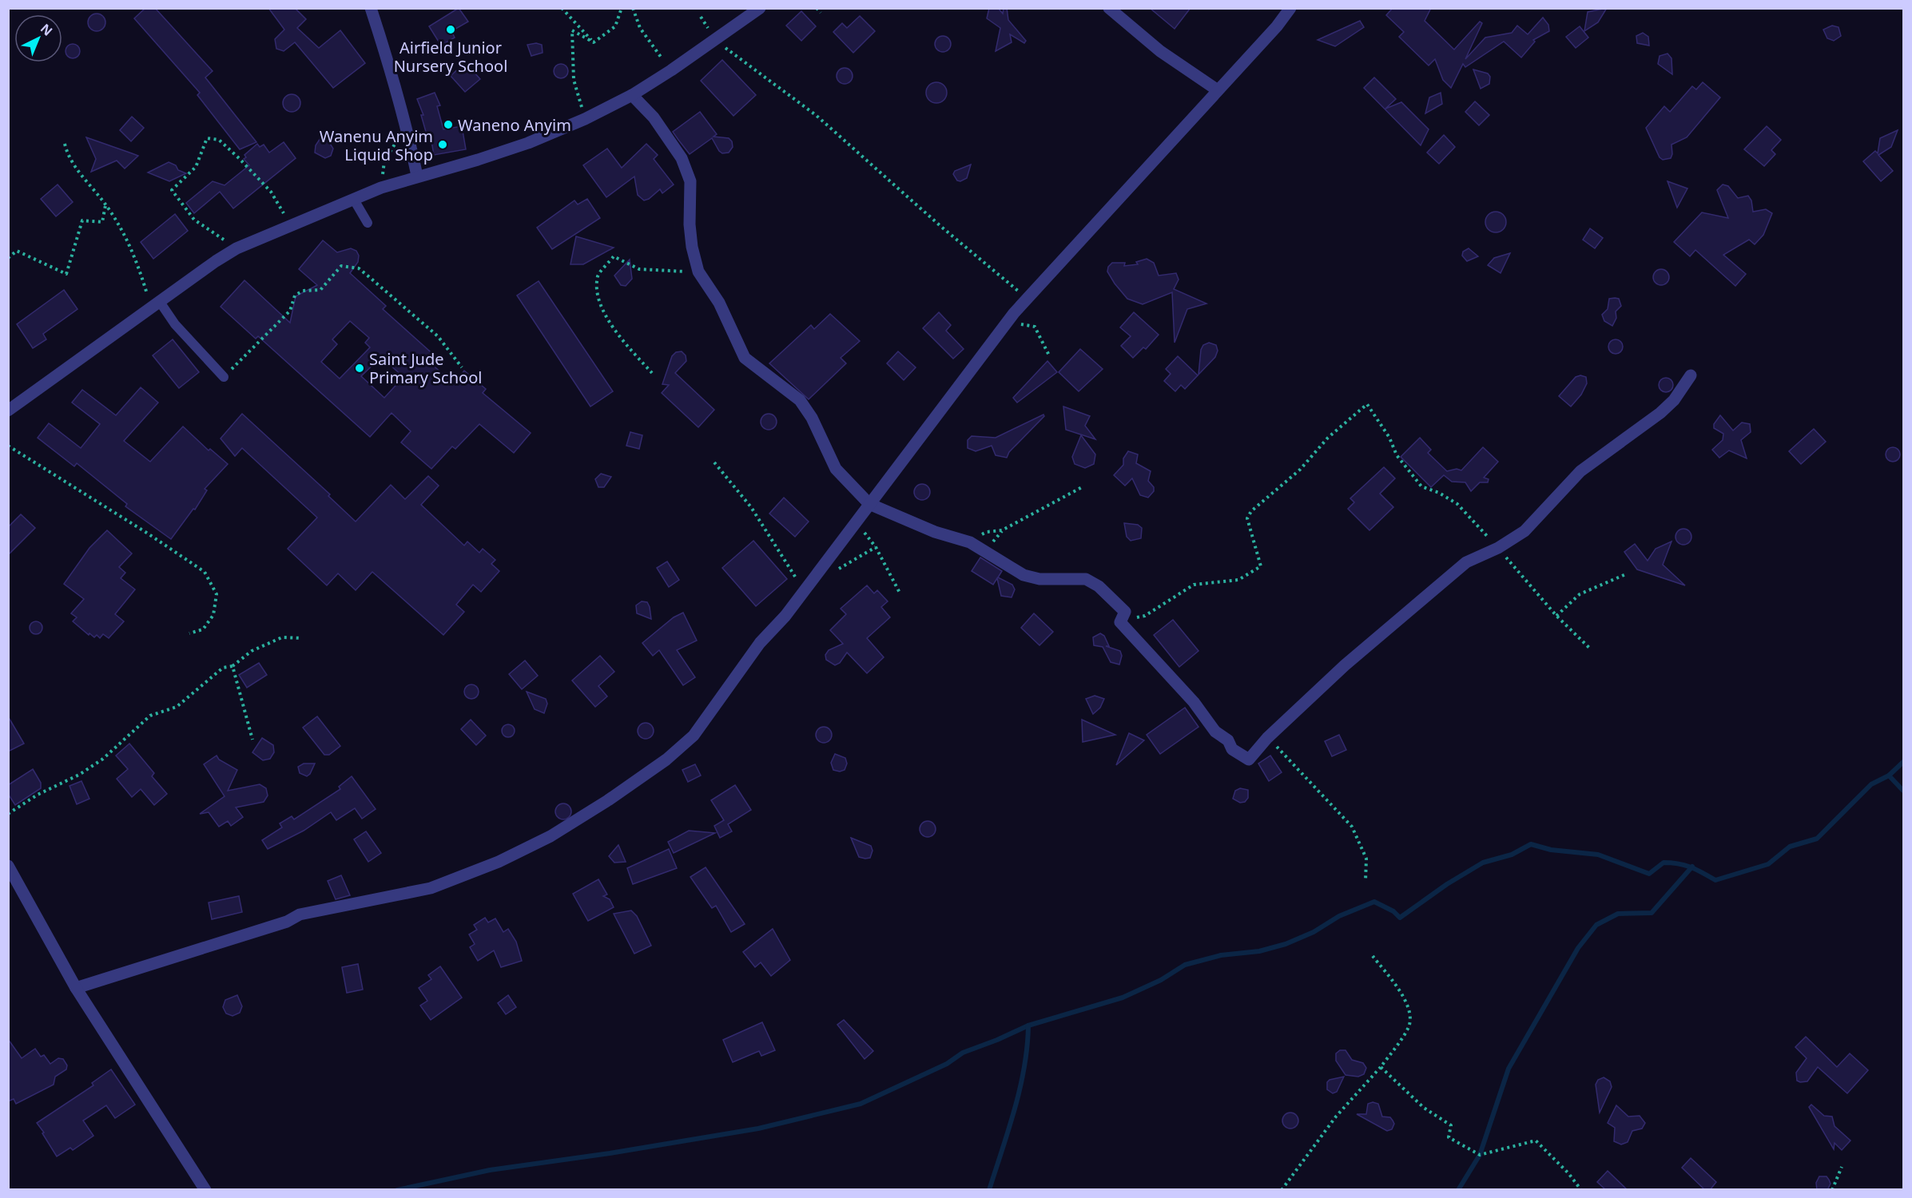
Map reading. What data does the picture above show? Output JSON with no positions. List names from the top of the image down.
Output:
{
  "places": [
    "Airfield Junior Nursery School",
    "Waneno Anyim",
    "Wanenu Anyim Liquid Shop",
    "Saint Jude Primary School"
  ],
  "north": "top right"
}
